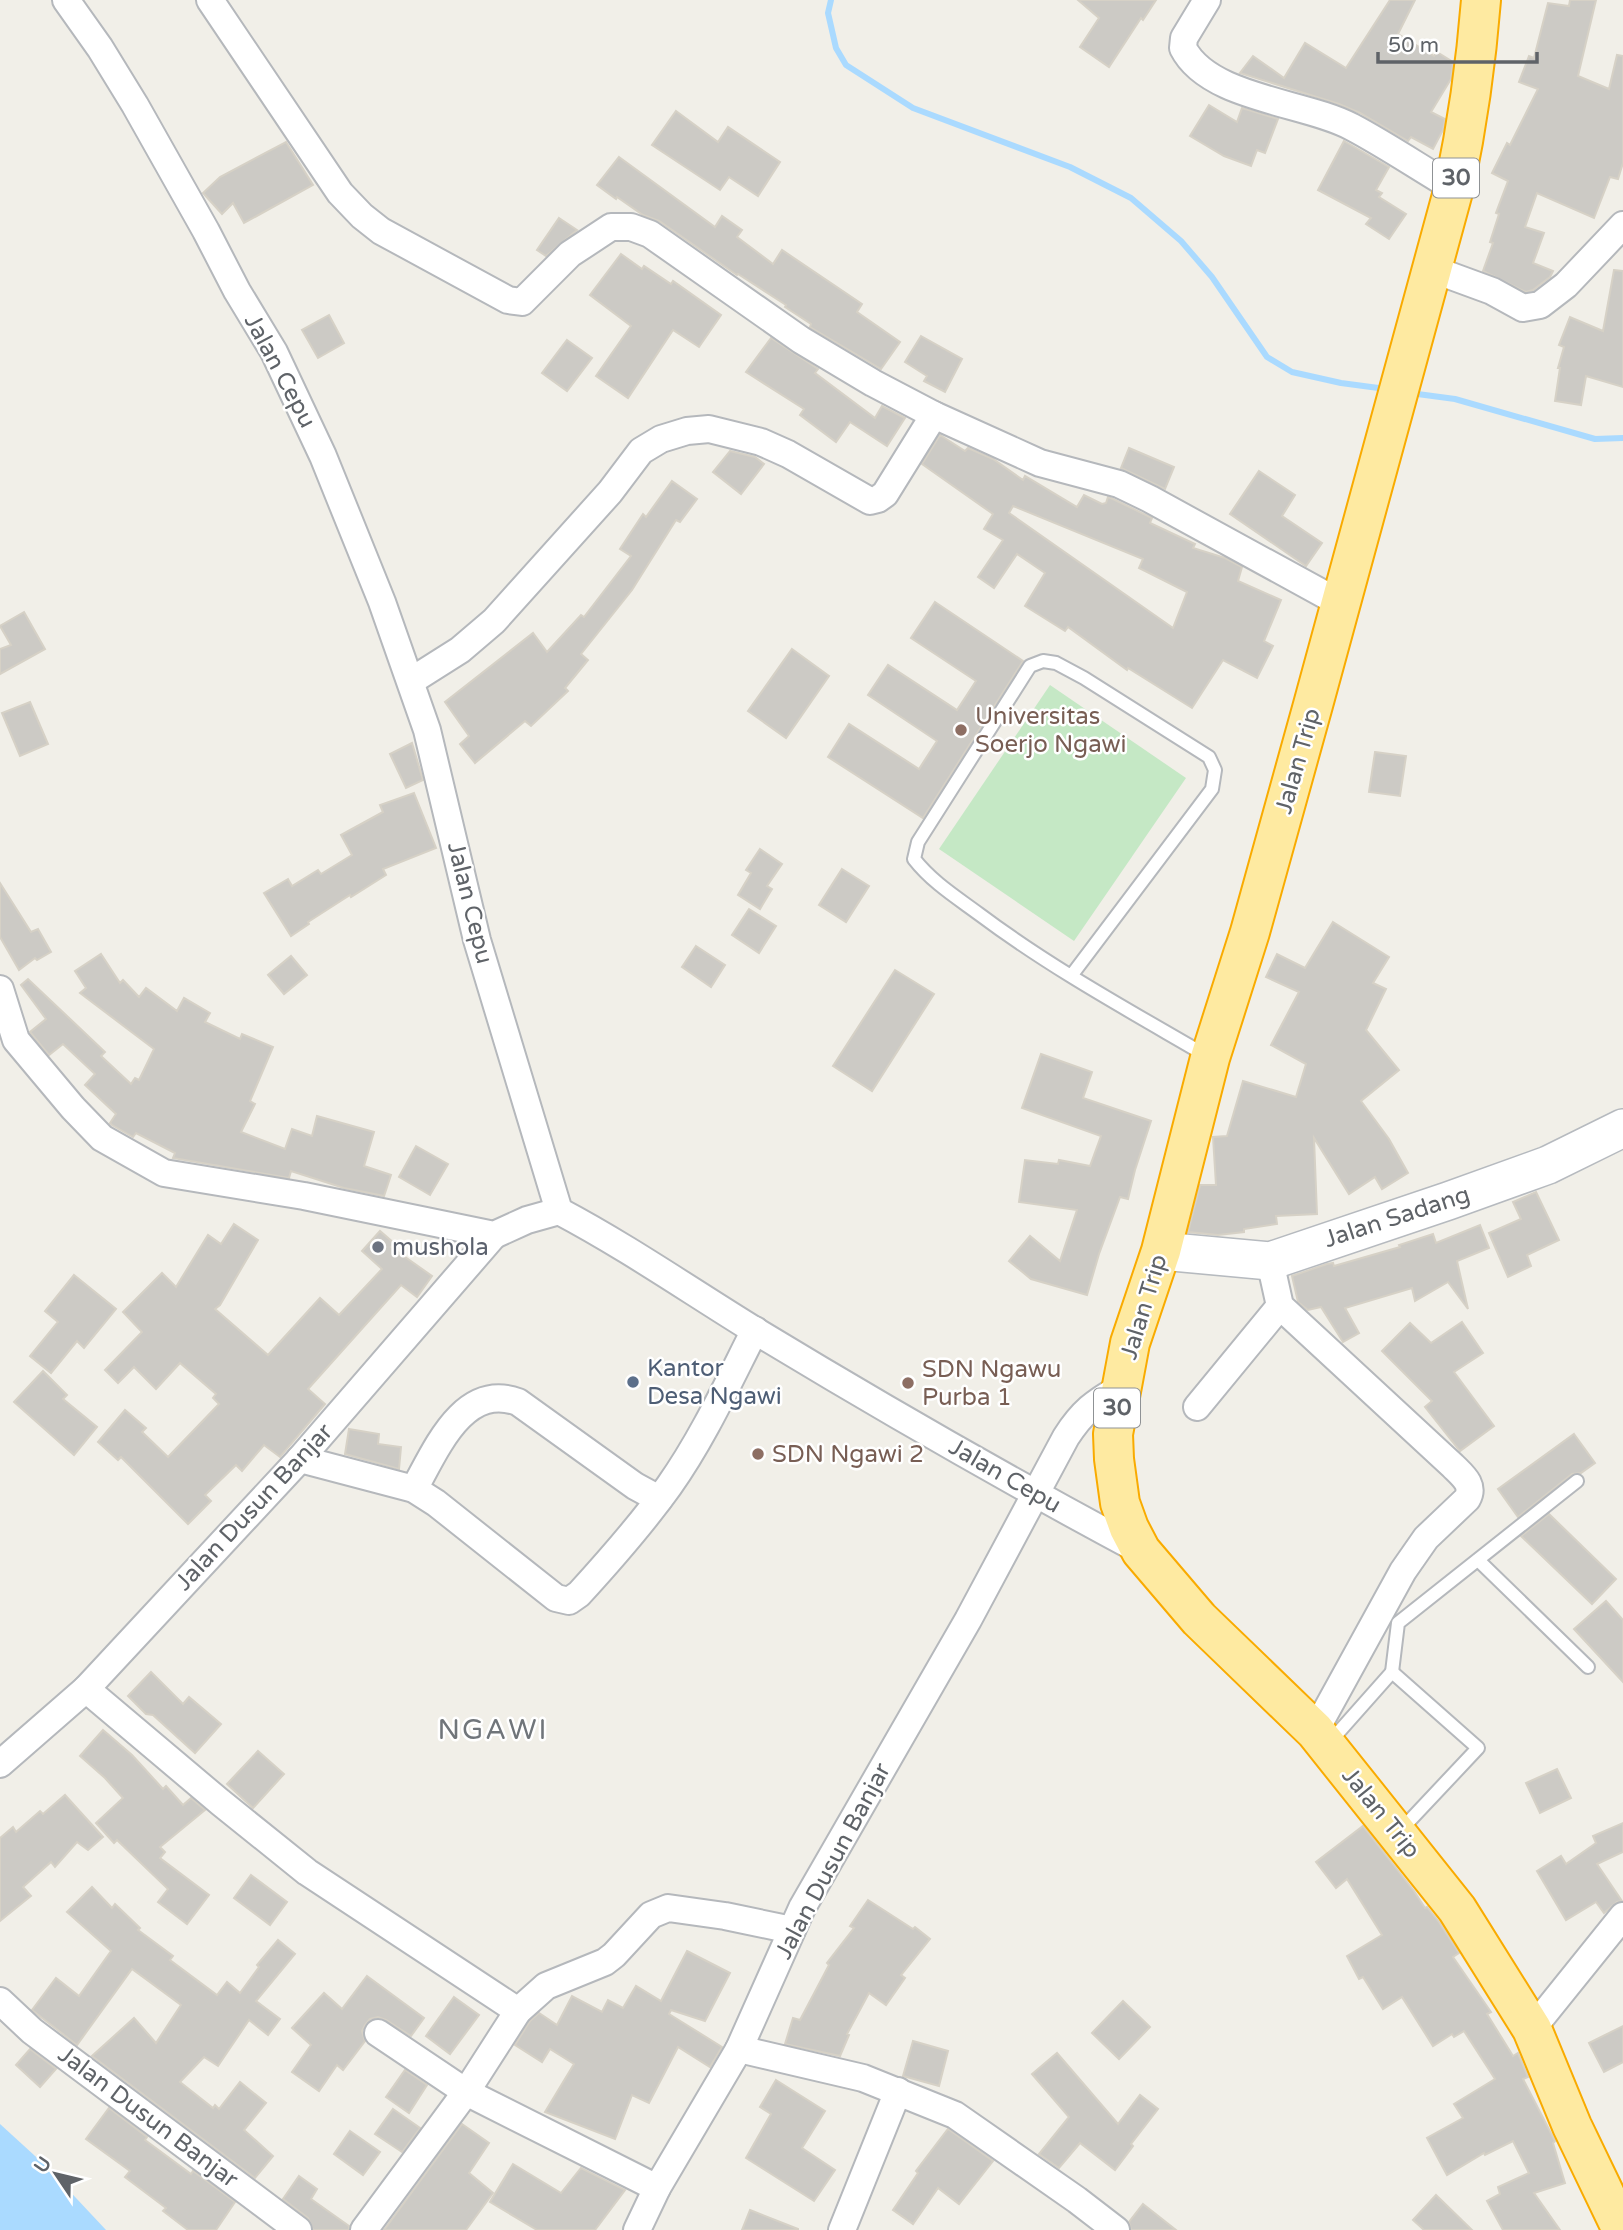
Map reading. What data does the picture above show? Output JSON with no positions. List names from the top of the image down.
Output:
{
  "streets": {
    "highway": ["30", "Jalan Trip"],
    "main road": ["Jalan Sadang"],
    "street": ["Jalan Cepu", "Jalan Dusun Banjar"]
  },
  "crossings": [
    ["30", "Jalan Trip"],
    ["Jalan Cepu", "Jalan Trip"],
    ["Jalan Cepu", "Jalan Dusun Banjar"],
    ["Jalan Trip", "Jalan Sadang"],
    ["Jalan Trip", "Jalan Dusun Banjar"]
  ],
  "districts": ["NGAWI"],
  "places": [
    "Universitas Soerjo Ngawi",
    "mushola",
    "Kantor Desa Ngawi",
    "SDN Ngawu Purba 1",
    "SDN Ngawi 2"
  ],
  "scale_bar": "50 m",
  "north": "top left"
}
